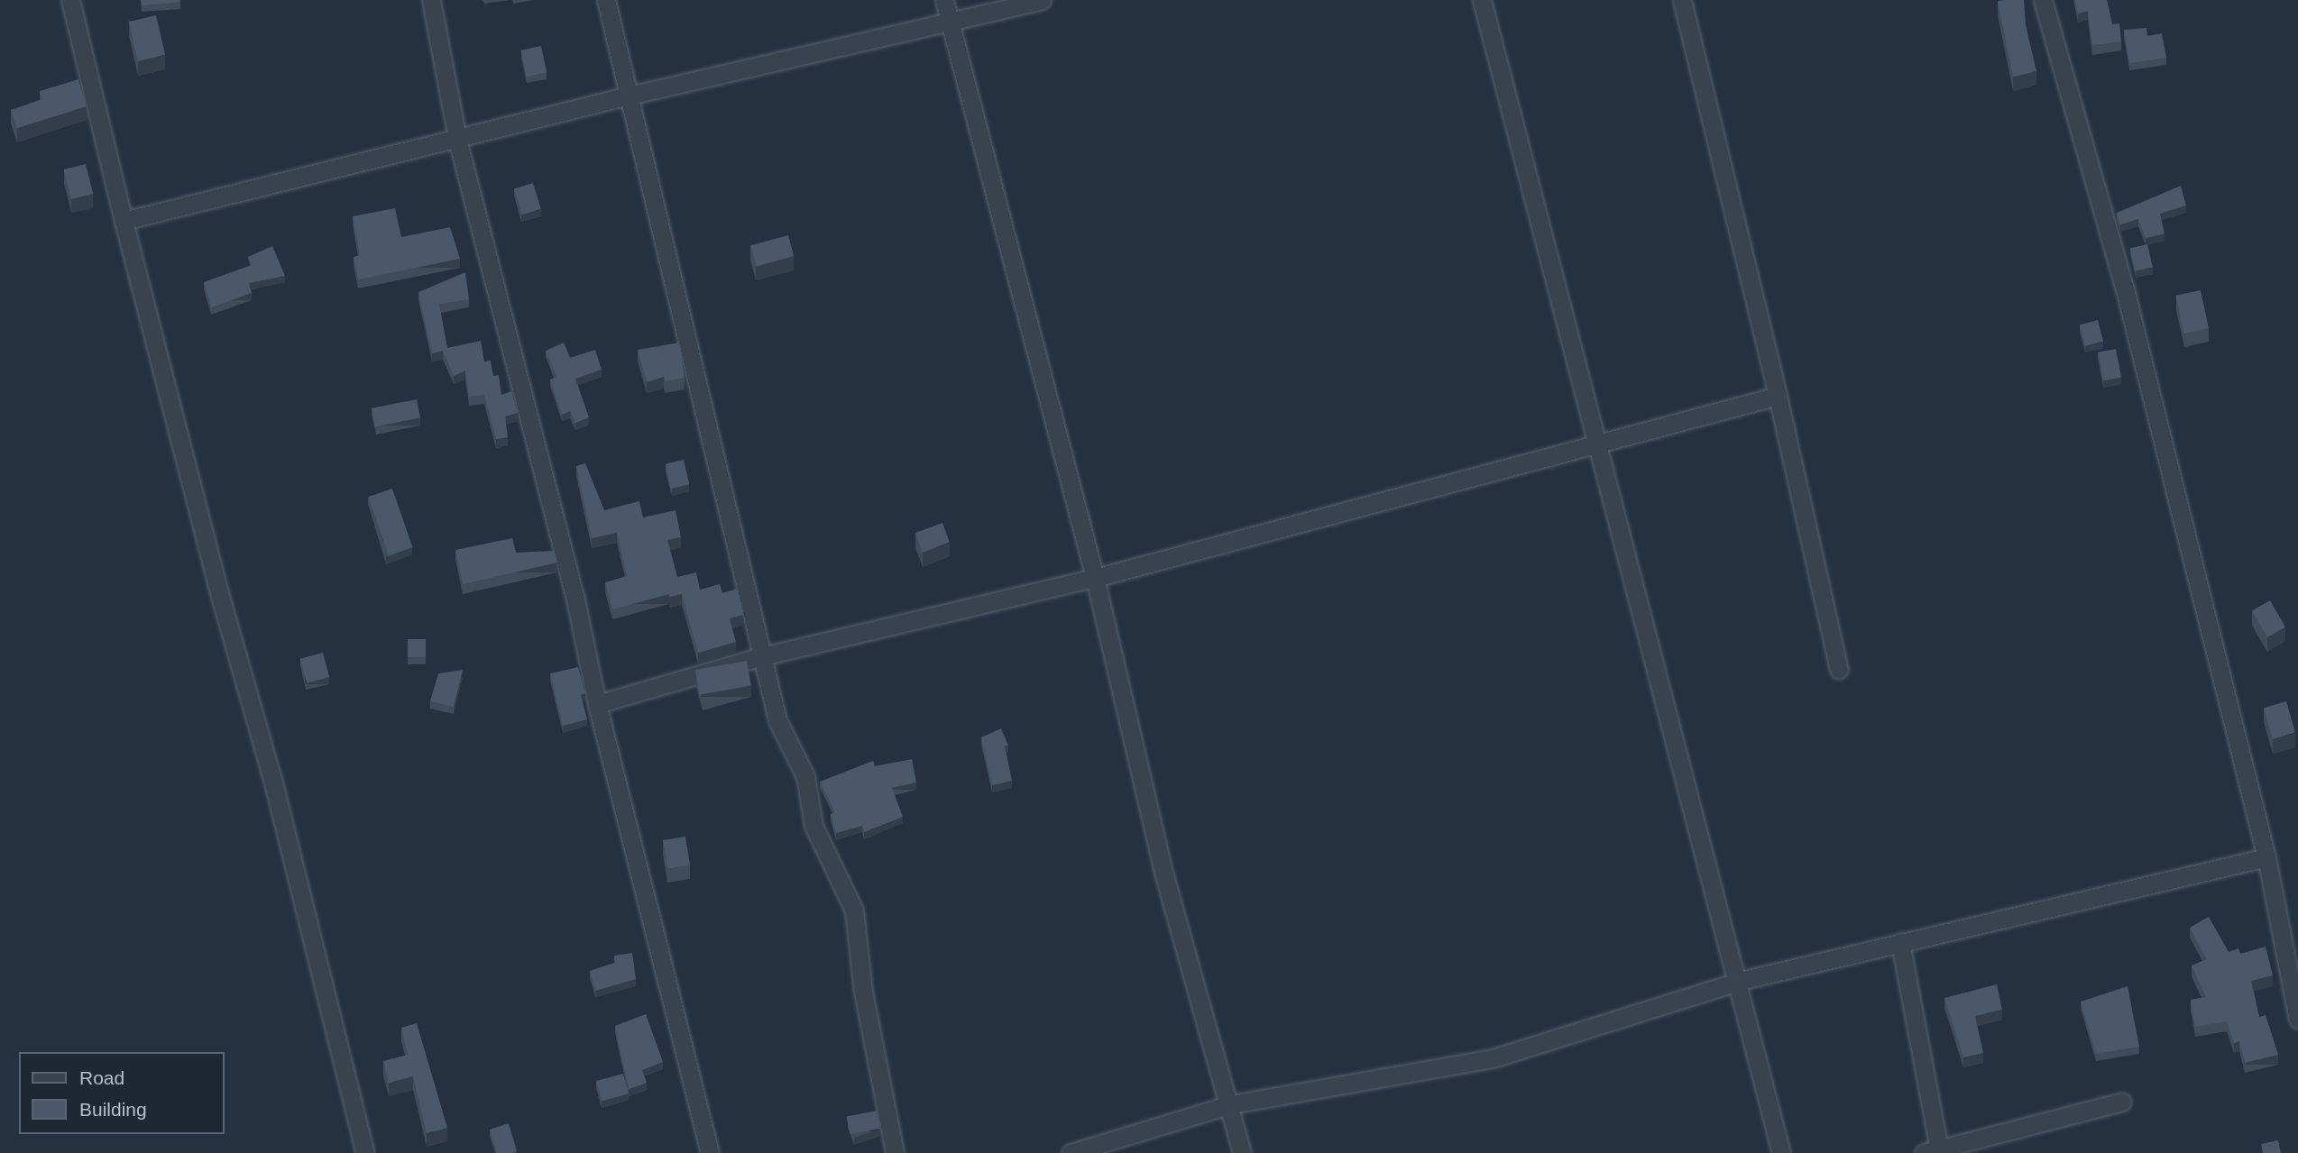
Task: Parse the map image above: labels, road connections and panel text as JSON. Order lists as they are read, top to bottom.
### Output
{
  "legend": ["Road", "Building"]
}
